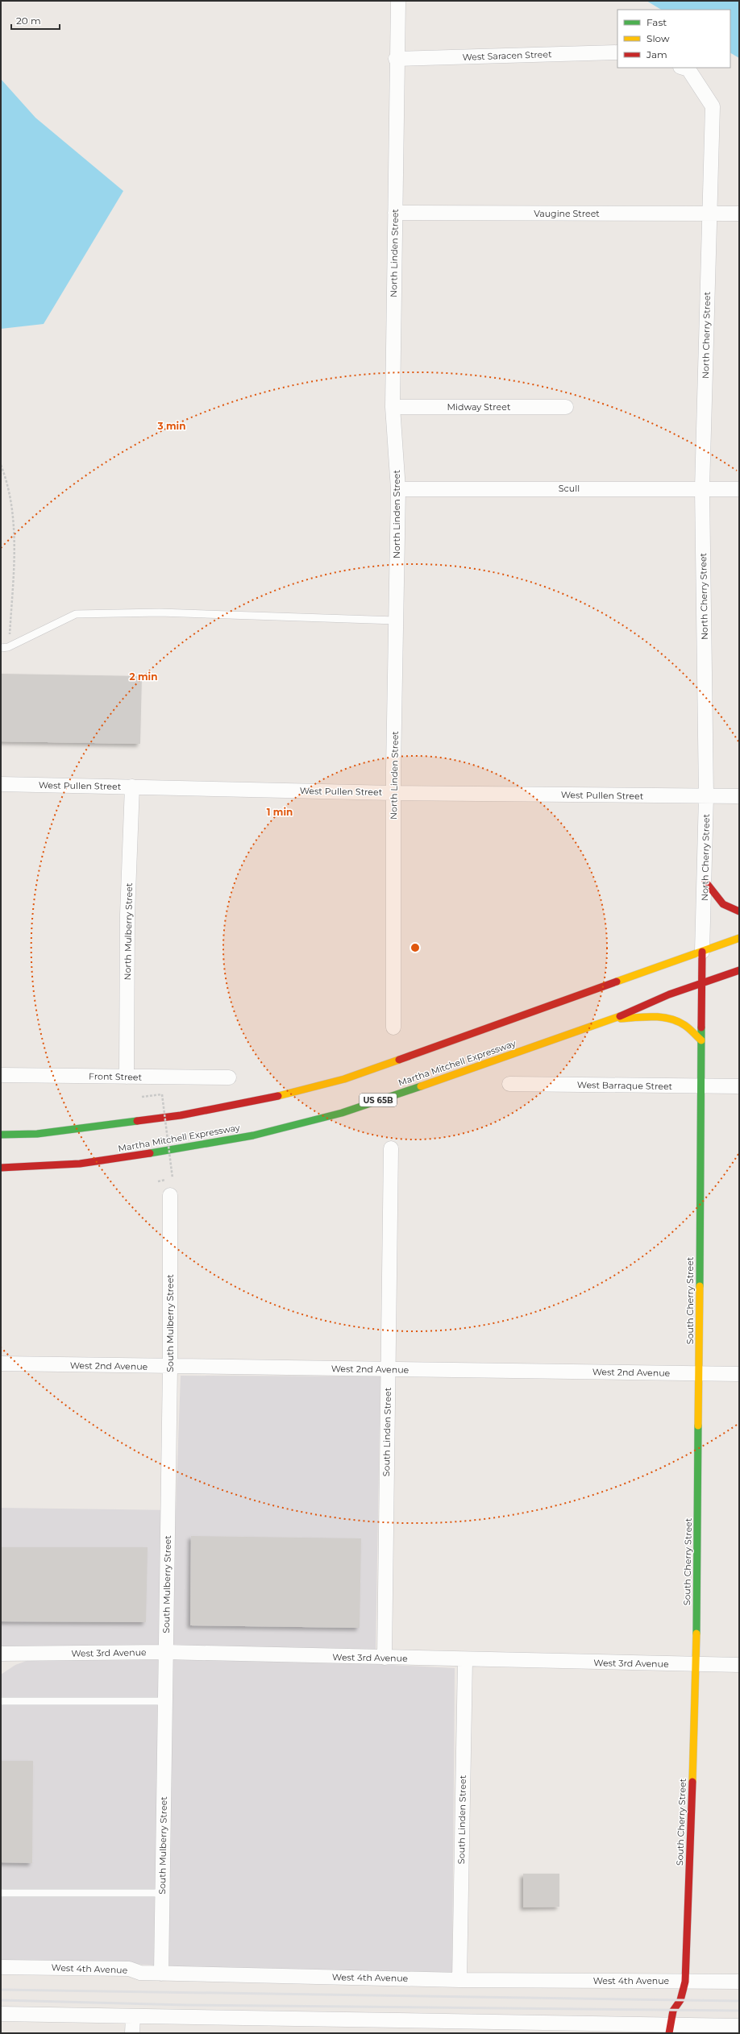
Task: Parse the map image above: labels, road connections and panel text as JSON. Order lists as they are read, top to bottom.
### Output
{
  "streets": {
    "main road": [
      "North Cherry Street",
      "Martha Mitchell Expressway",
      "US 65B",
      "South Cherry Street"
    ],
    "street": [
      "West Saracen Street",
      "Vaugine Street",
      "North Linden Street",
      "Midway Street",
      "Scull",
      "West Pullen Street",
      "North Mulberry Street",
      "Front Street",
      "West Barraque Street",
      "South Mulberry Street",
      "West 2nd Avenue",
      "South Linden Street",
      "West 3rd Avenue",
      "West 4th Avenue"
    ]
  },
  "crossings": [
    ["West Saracen Street", "North Linden Street"],
    ["Vaugine Street", "North Linden Street"],
    ["Vaugine Street", "North Cherry Street"],
    ["North Linden Street", "Midway Street"],
    ["North Linden Street", "Scull"],
    ["North Linden Street", "West Pullen Street"],
    ["North Cherry Street", "Scull"],
    ["North Cherry Street", "West Pullen Street"],
    ["North Cherry Street", "Martha Mitchell Expressway"],
    ["North Cherry Street", "West Barraque Street"],
    ["North Cherry Street", "South Cherry Street"],
    ["West Pullen Street", "North Mulberry Street"],
    ["North Mulberry Street", "Front Street"],
    ["West Barraque Street", "South Cherry Street"],
    ["South Cherry Street", "West 2nd Avenue"],
    ["South Cherry Street", "West 3rd Avenue"],
    ["South Cherry Street", "West 4th Avenue"],
    ["South Mulberry Street", "West 2nd Avenue"],
    ["South Mulberry Street", "West 3rd Avenue"],
    ["South Mulberry Street", "West 4th Avenue"],
    ["West 2nd Avenue", "South Linden Street"],
    ["South Linden Street", "West 3rd Avenue"],
    ["South Linden Street", "West 4th Avenue"]
  ],
  "legend": ["Fast", "Slow", "Jam"],
  "scale_bar": "20 m",
  "rings": ["3 min", "2 min", "1 min"]
}
